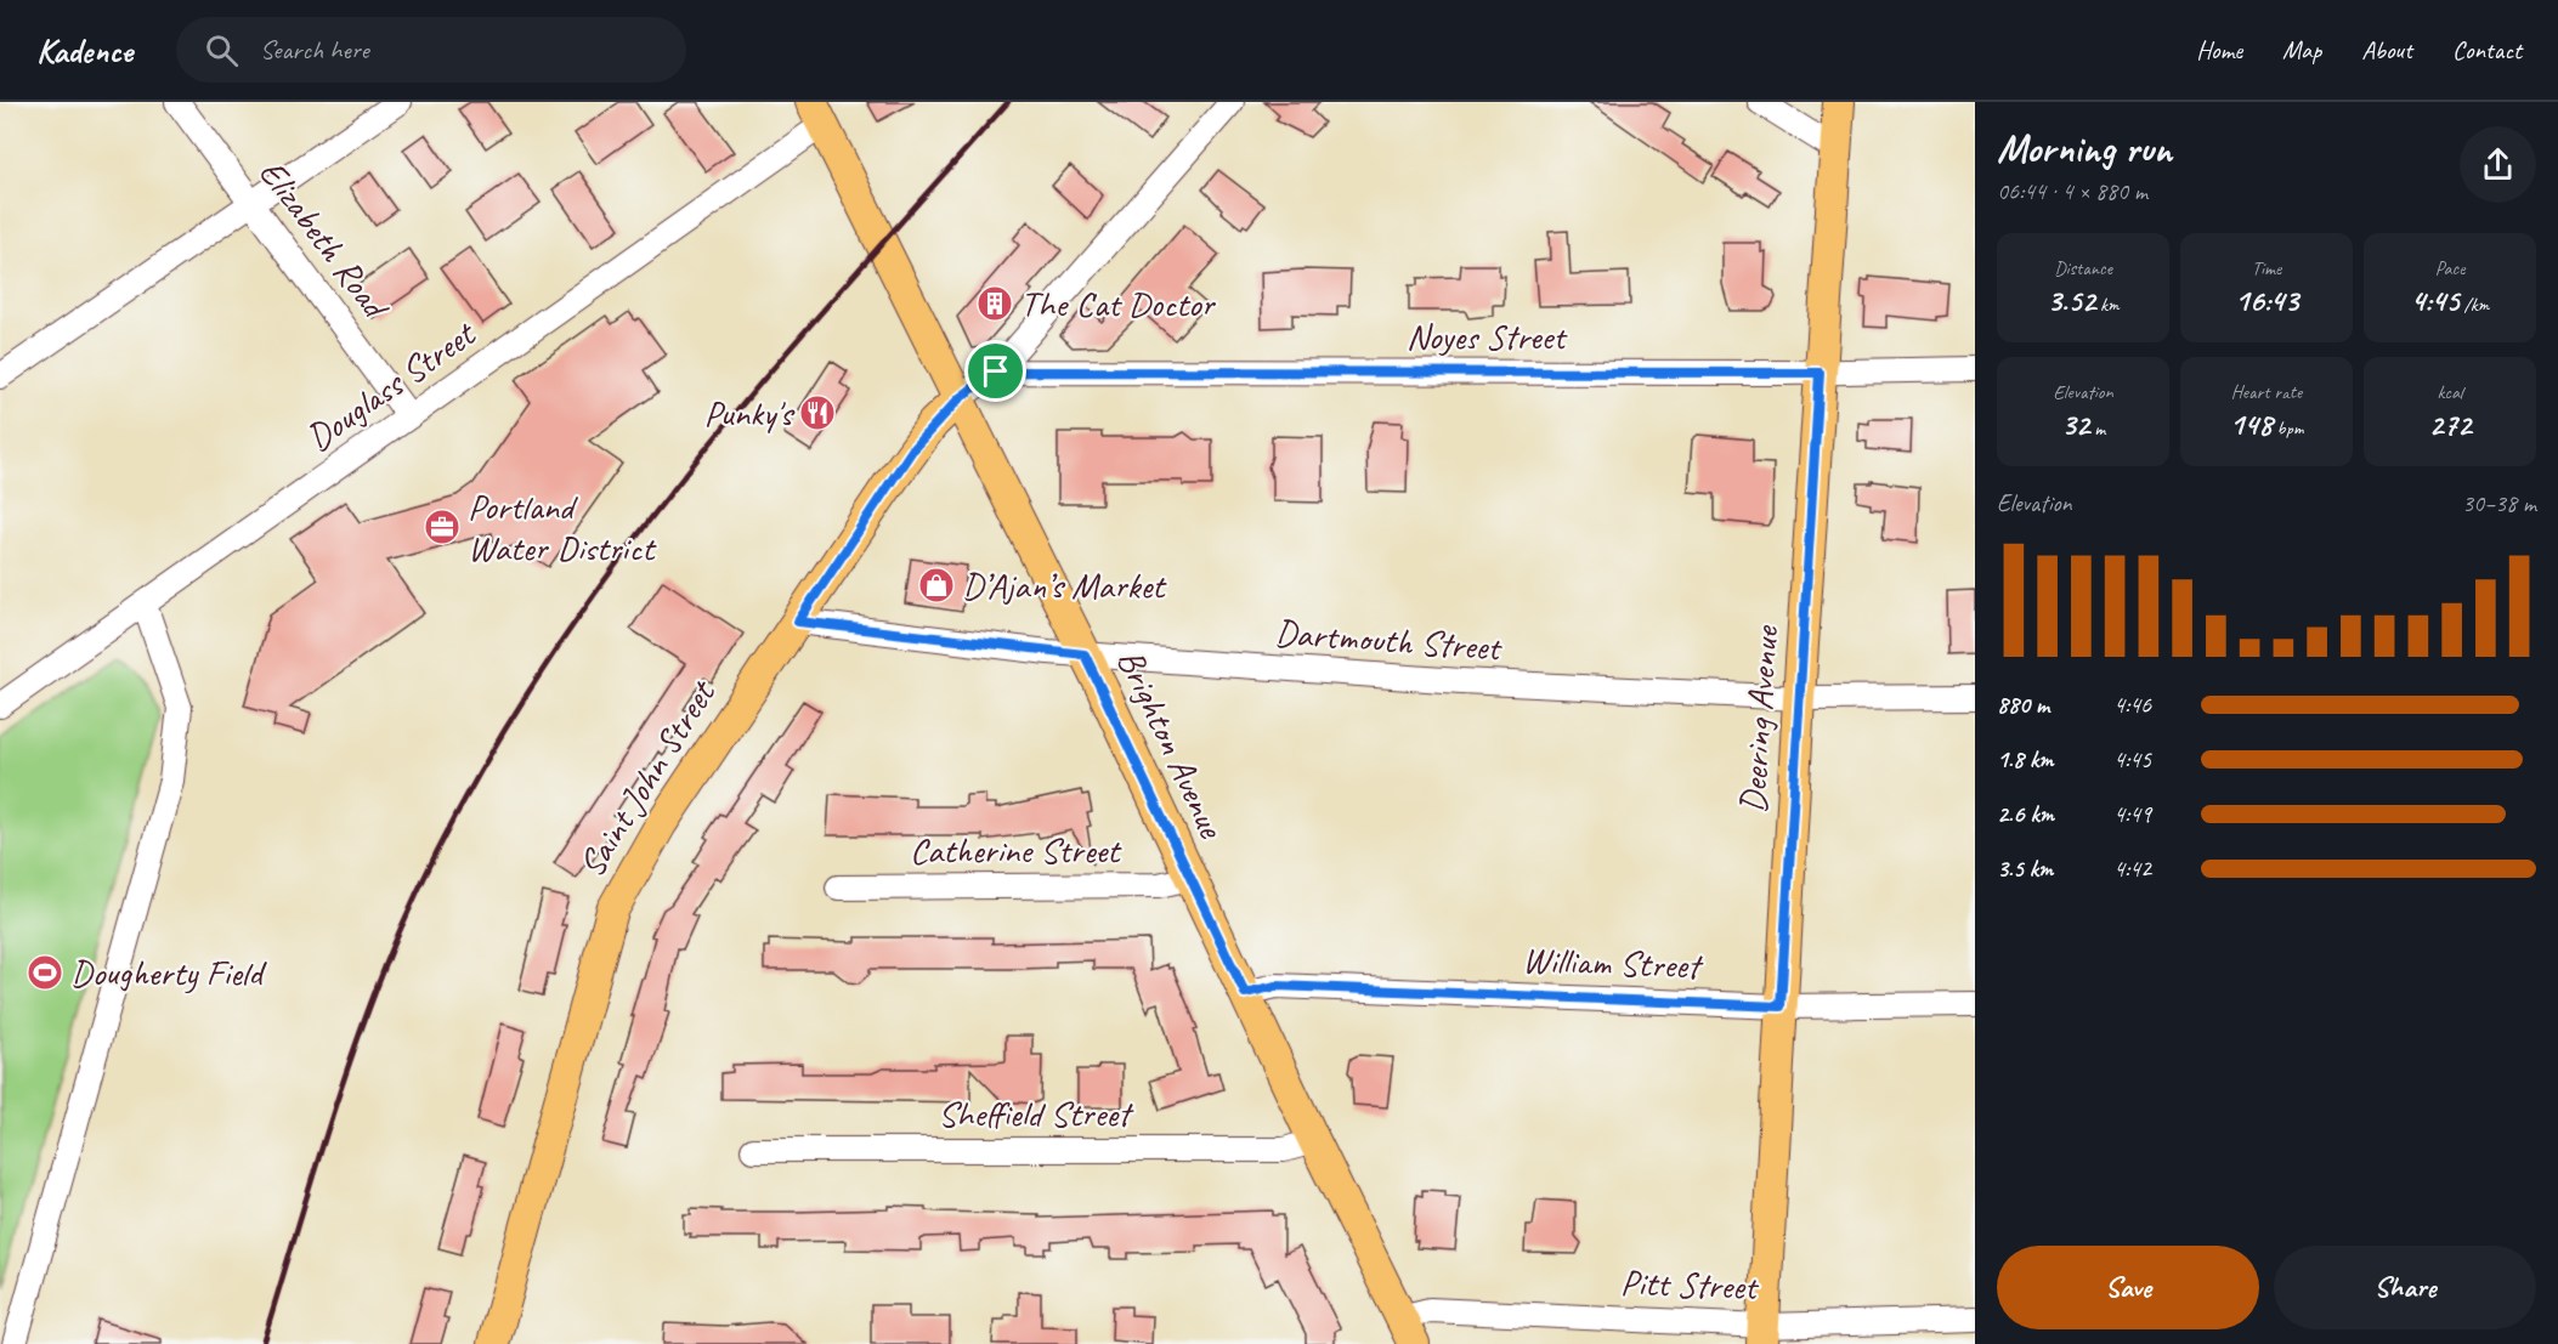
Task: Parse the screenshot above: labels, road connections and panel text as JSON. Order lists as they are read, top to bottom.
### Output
{
  "streets": {
    "main road": ["Deering Avenue", "Brighton Avenue", "Saint John Street"],
    "street": [
      "Elizabeth Road",
      "Noyes Street",
      "Douglass Street",
      "Dartmouth Street",
      "Catherine Street",
      "William Street",
      "Sheffield Street",
      "Pitt Street"
    ]
  },
  "crossings": [
    ["Elizabeth Road", "Douglass Street"],
    ["Noyes Street", "Deering Avenue"],
    ["Douglass Street", "Brighton Avenue"],
    ["Dartmouth Street", "Deering Avenue"],
    ["Dartmouth Street", "Brighton Avenue"],
    ["Dartmouth Street", "Saint John Street"],
    ["Deering Avenue", "William Street"],
    ["Deering Avenue", "Pitt Street"],
    ["Brighton Avenue", "Saint John Street"],
    ["Brighton Avenue", "Catherine Street"],
    ["Brighton Avenue", "William Street"],
    ["Brighton Avenue", "Sheffield Street"],
    ["Brighton Avenue", "Pitt Street"]
  ],
  "places": {
    "building": ["The Cat Doctor"],
    "restaurant": ["Punky's"],
    "office": ["Portland Water District"],
    "shop": ["D’Ajan’s Market"],
    "sports": ["Dougherty Field"]
  },
  "page": {
    "header": "Kadence",
    "search": "Search here",
    "nav": [
      "Home",
      "Map",
      "About",
      "Contact"
    ],
    "heading": ["Morning run", "06:44 · 4 × 880 m"],
    "stats": [
      ["Distance", "3.52 km"],
      ["Time", "16:43"],
      ["Pace", "4:45 /km"],
      ["Elevation", "32 m"],
      ["Heart rate", "148 bpm"],
      ["kcal", "272"]
    ],
    "chart": ["Elevation", "30–38 m"],
    "list": [
      {
        "name": "880 m",
        "note": "4:46"
      },
      {
        "name": "1.8 km",
        "note": "4:45"
      },
      {
        "name": "2.6 km",
        "note": "4:49"
      },
      {
        "name": "3.5 km",
        "note": "4:42"
      }
    ],
    "buttons": ["Save", "Share"]
  }
}
